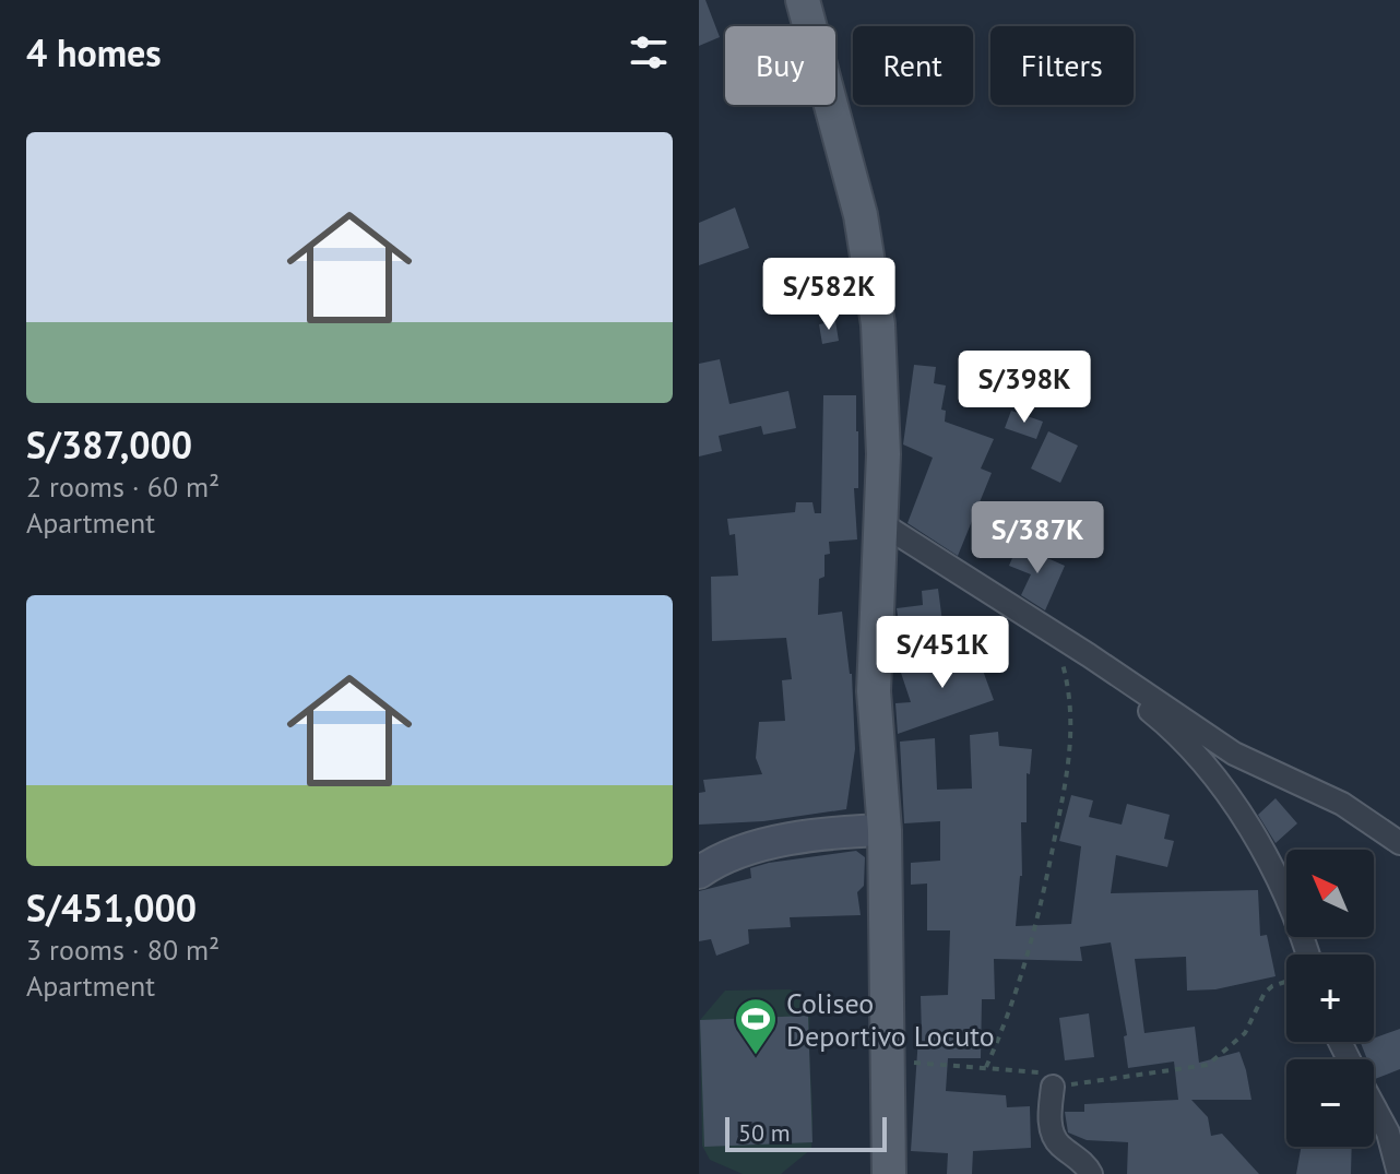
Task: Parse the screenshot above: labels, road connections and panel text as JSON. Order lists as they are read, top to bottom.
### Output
{
  "places": {
    "sports": ["Coliseo Deportivo Locuto"]
  },
  "scale_bar": "50 m",
  "north": "top left",
  "page": {
    "heading": "4 homes",
    "chip": ["Buy", "Rent", "Filters"],
    "list": [
      {
        "name": "S/387,000",
        "note": "2 rooms · 60 m² · Apartment"
      },
      {
        "name": "S/451,000",
        "note": "3 rooms · 80 m² · Apartment"
      }
    ],
    "price": [
      "S/582K",
      "S/398K",
      "S/387K",
      "S/451K"
    ],
    "map_buttons": ["+", "−"],
    "scale": "50 m"
  }
}
